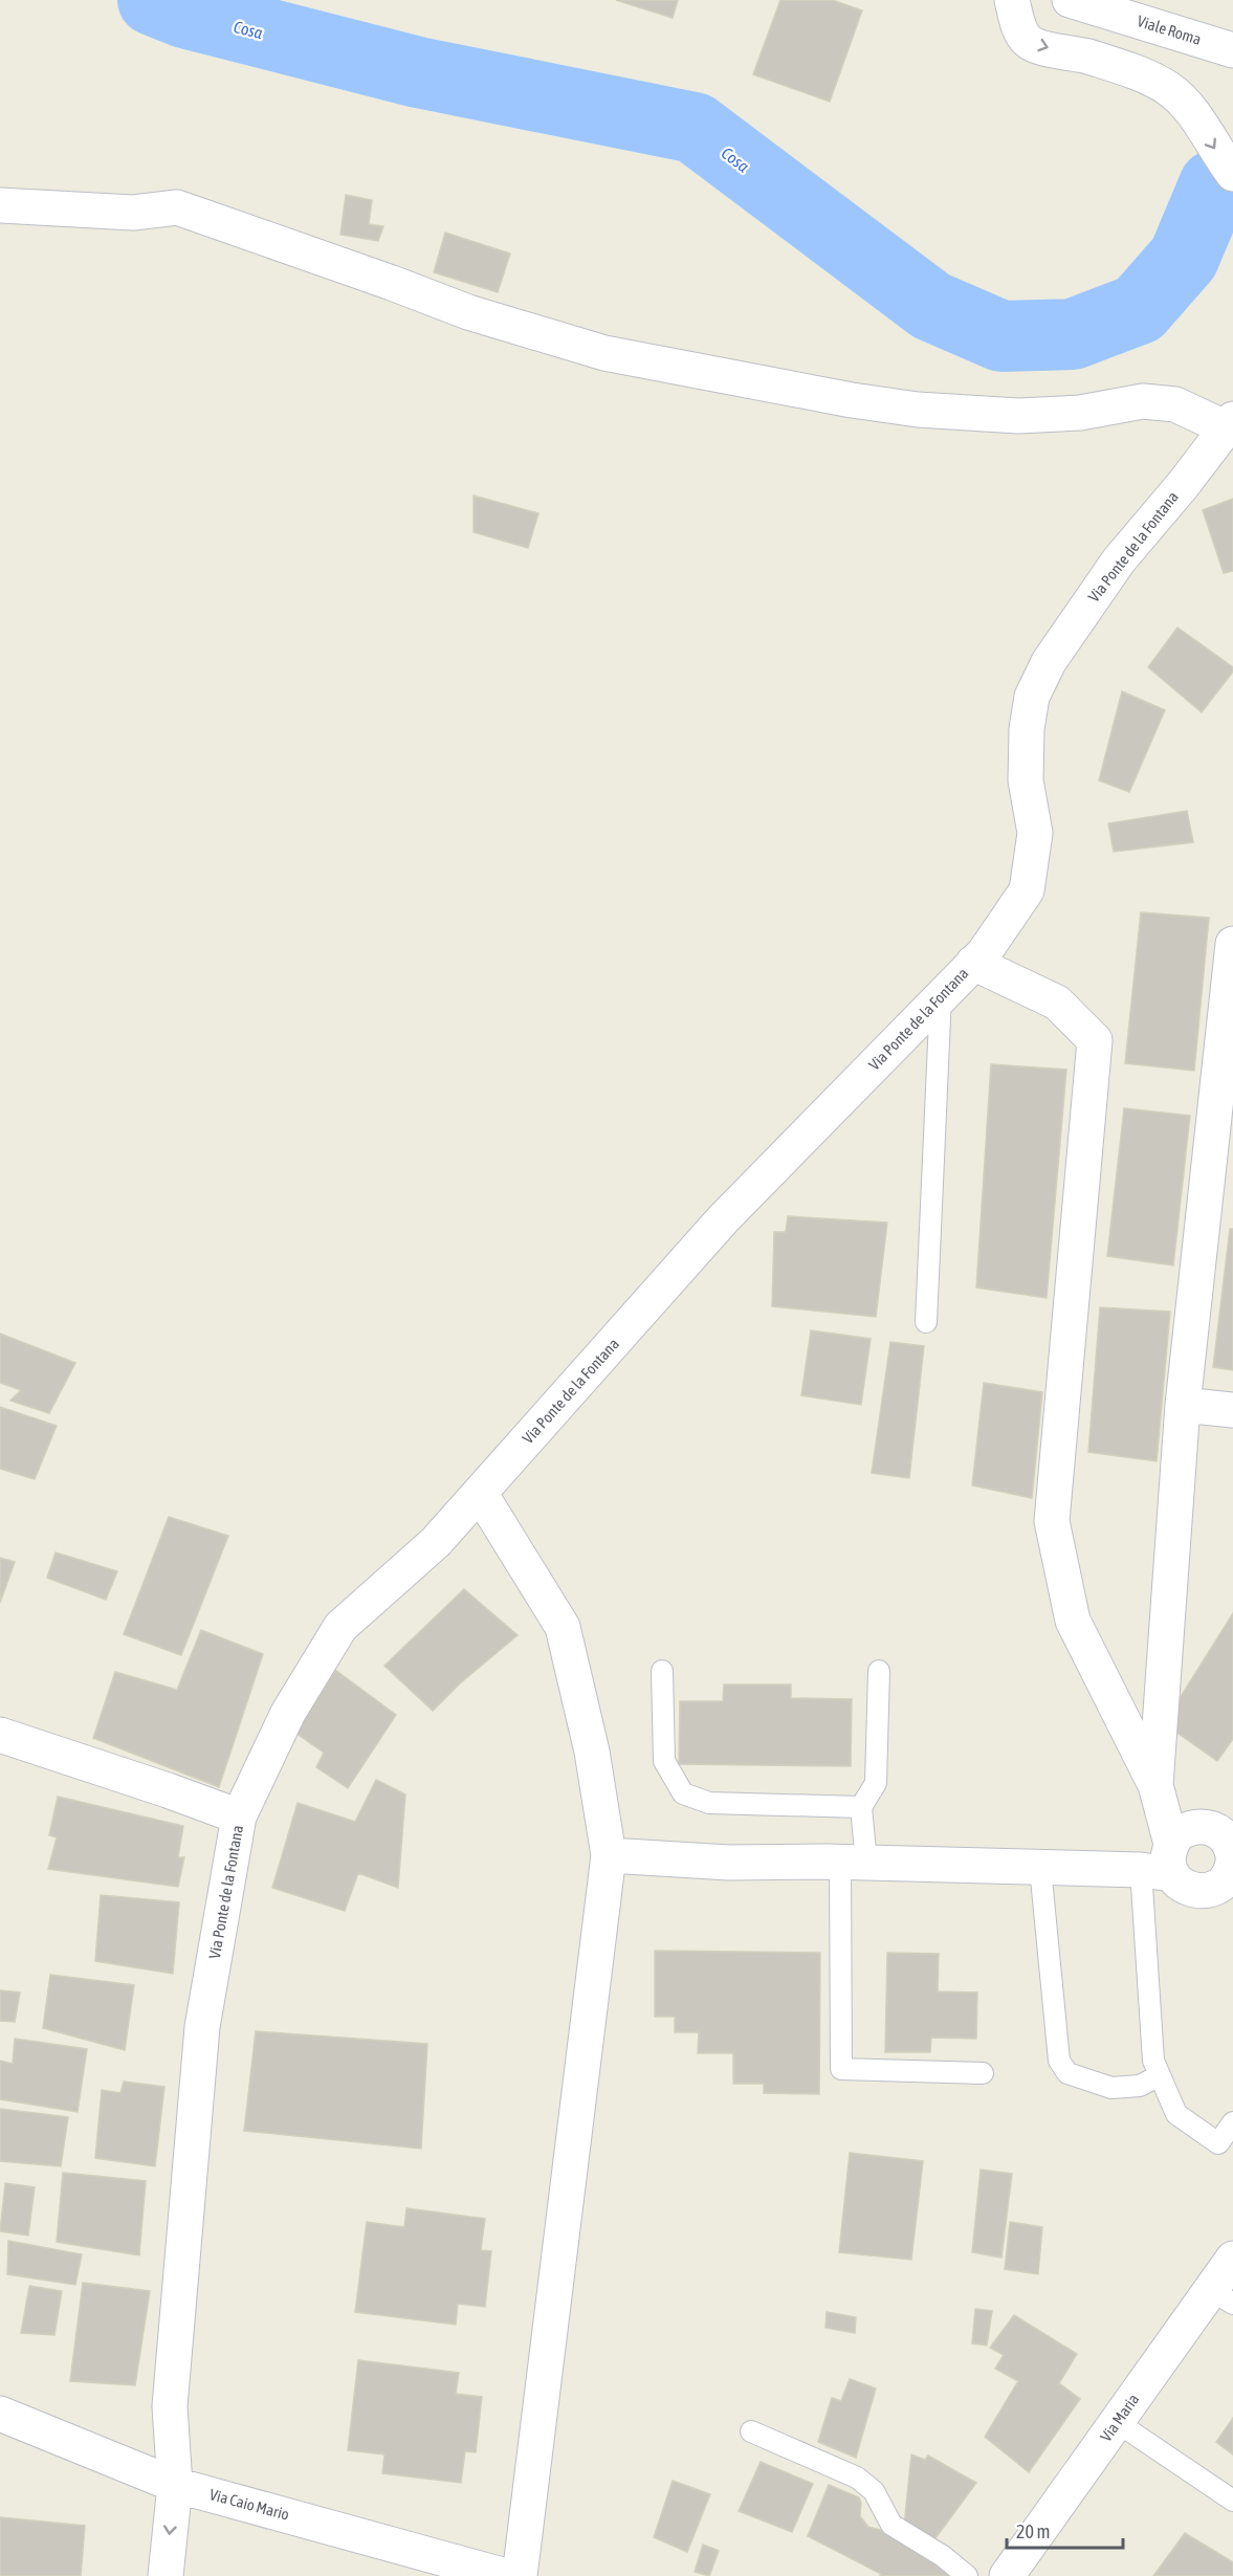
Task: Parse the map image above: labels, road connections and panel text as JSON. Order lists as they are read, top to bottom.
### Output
{
  "streets": {
    "street": [
      "Viale Roma",
      "Via Ponte de la Fontana",
      "Via Maria",
      "Via Caio Mario"
    ]
  },
  "crossings": [
    ["Via Ponte de la Fontana", "Via Caio Mario"]
  ],
  "water": ["Cosa"],
  "scale_bar": "20 m"
}
